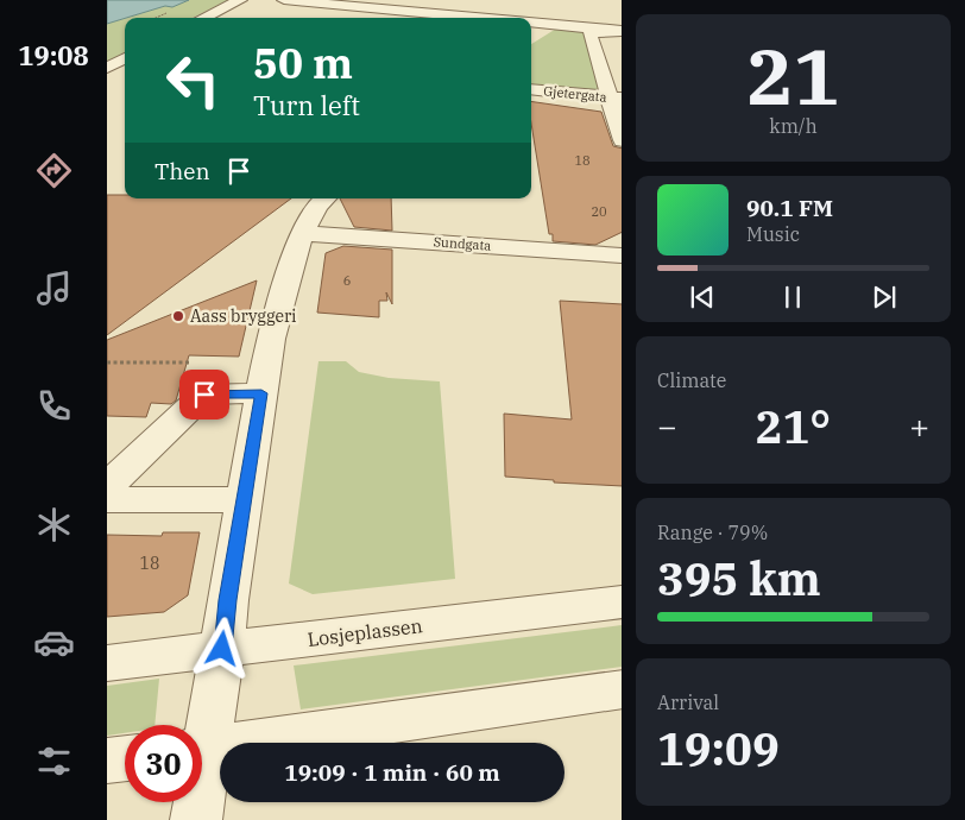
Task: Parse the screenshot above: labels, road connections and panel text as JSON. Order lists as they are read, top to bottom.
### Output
{
  "streets": {
    "street": ["Gjetergata", "Sundgata", "Losjeplassen"]
  },
  "places": ["Aass bryggeri"],
  "house_numbers": [
    "18",
    "20",
    "6",
    "18"
  ],
  "page": {
    "tabs": "19:08",
    "tile": [
      ["21", "km/h"],
      "Climate",
      ["Range · 79%", "395 km"],
      ["Arrival", "19:09"]
    ],
    "turn": ["50 m", "Turn left"],
    "then": "Then",
    "song": ["90.1 FM", "Music"],
    "heat": ["−", "21°", "+"],
    "limit": "30",
    "trip": "19:09 · 1 min · 60 m"
  }
}
